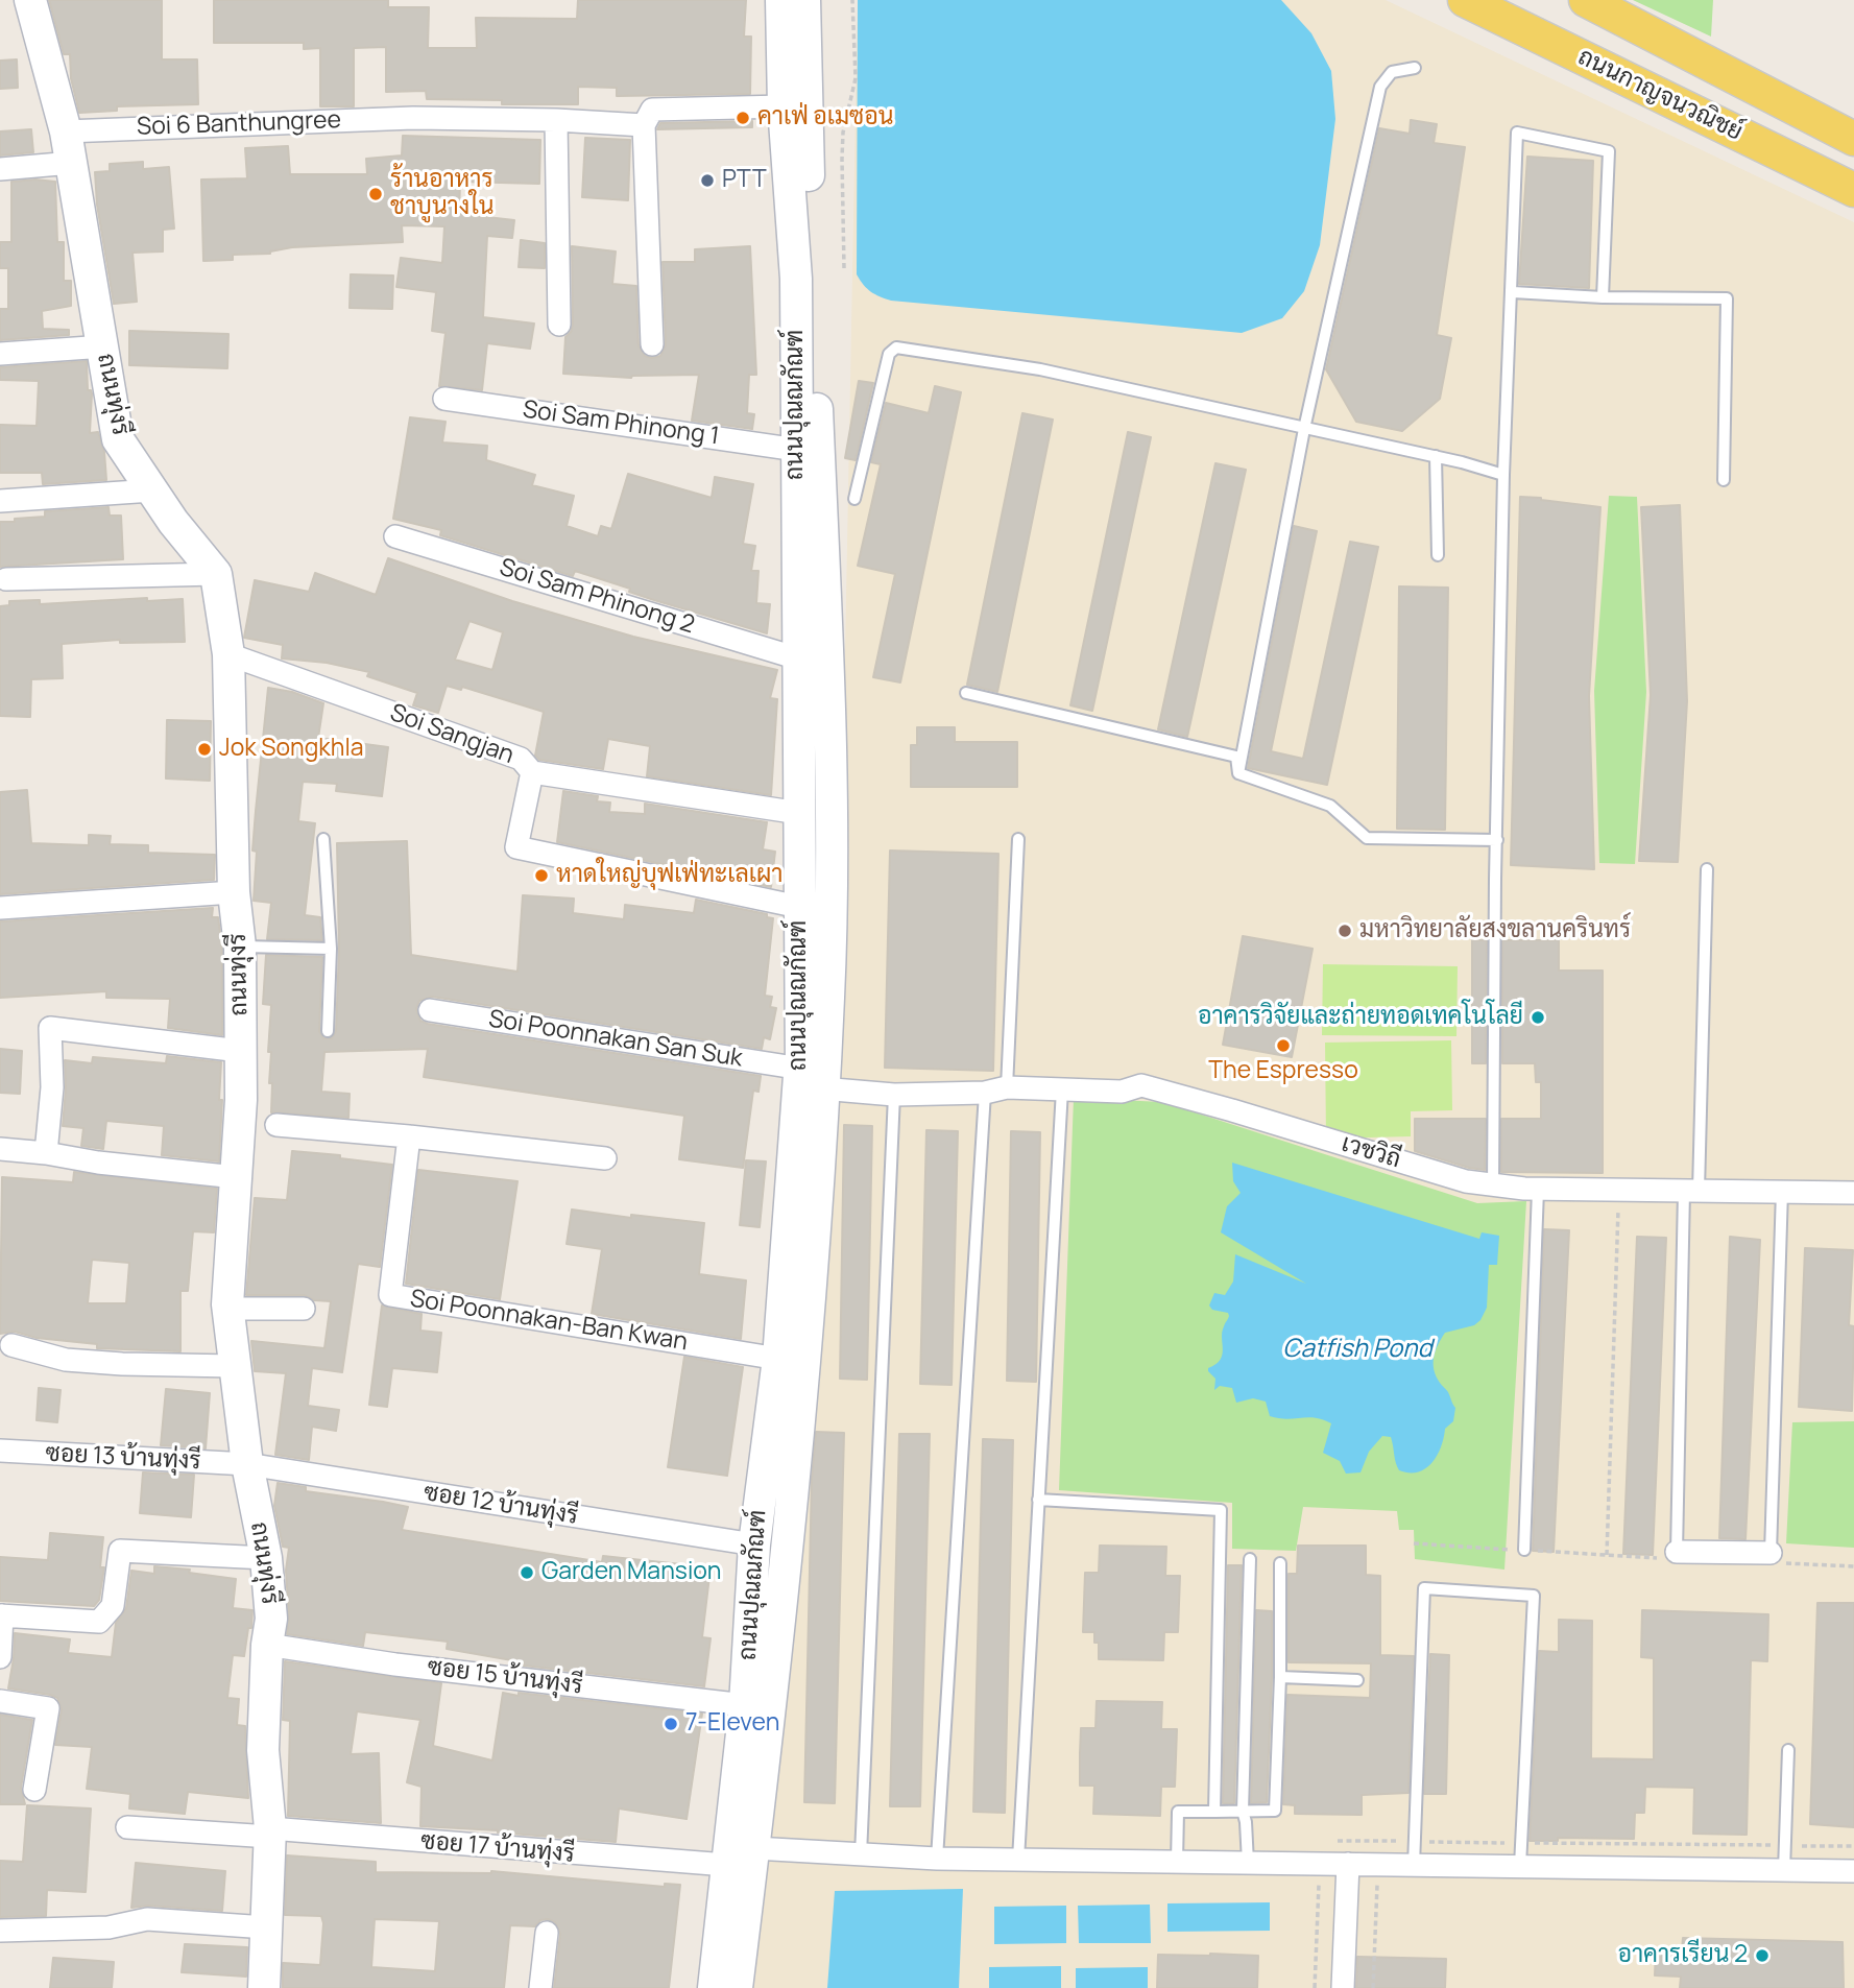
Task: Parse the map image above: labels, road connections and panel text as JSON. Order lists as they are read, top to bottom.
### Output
{
  "streets": {
    "main road": ["ถนนกาญจนวณิชย์"],
    "street": [
      "Soi 6 Banthungree",
      "ถนนทุ่งรี",
      "ถนนปุณณกัณฑ์",
      "Soi Sam Phinong 1",
      "Soi Sam Phinong 2",
      "Soi Sangjan",
      "Soi Poonnakan San Suk",
      "เวชวิถี",
      "Soi Poonnakan-Ban Kwan",
      "ซอย 13 บ้านทุ่งรี",
      "ซอย 12 บ้านทุ่งรี",
      "ซอย 15 บ้านทุ่งรี",
      "ซอย 17 บ้านทุ่งรี"
    ]
  },
  "crossings": [
    ["Soi 6 Banthungree", "ถนนทุ่งรี"],
    ["ถนนทุ่งรี", "Soi Sangjan"],
    ["ถนนทุ่งรี", "ซอย 13 บ้านทุ่งรี"],
    ["ถนนทุ่งรี", "ซอย 12 บ้านทุ่งรี"],
    ["ถนนทุ่งรี", "ซอย 15 บ้านทุ่งรี"],
    ["ถนนทุ่งรี", "ซอย 17 บ้านทุ่งรี"],
    ["ถนนปุณณกัณฑ์", "Soi Sam Phinong 1"],
    ["ถนนปุณณกัณฑ์", "Soi Sam Phinong 2"],
    ["ถนนปุณณกัณฑ์", "Soi Sangjan"],
    ["ถนนปุณณกัณฑ์", "Soi Poonnakan San Suk"],
    ["ถนนปุณณกัณฑ์", "เวชวิถี"],
    ["ถนนปุณณกัณฑ์", "Soi Poonnakan-Ban Kwan"],
    ["ถนนปุณณกัณฑ์", "ซอย 12 บ้านทุ่งรี"],
    ["ถนนปุณณกัณฑ์", "ซอย 15 บ้านทุ่งรี"],
    ["ถนนปุณณกัณฑ์", "ซอย 17 บ้านทุ่งรี"],
    ["Soi Poonnakan San Suk", "เวชวิถี"],
    ["ซอย 13 บ้านทุ่งรี", "ซอย 12 บ้านทุ่งรี"]
  ],
  "water": ["Catfish Pond"],
  "places": [
    "คาเฟ่ อเมซอน",
    "PTT",
    "ร้านอาหาร ชาบูนางใน",
    "Jok Songkhla",
    "หาดใหญ่บุฟเฟ่ทะเลเผา",
    "มหาวิทยาลัยสงขลานครินทร์",
    "อาคารวิจัยและถ่ายทอดเทคโนโลยี",
    "The Espresso",
    "Garden Mansion",
    "7-Eleven",
    "อาคารเรียน 2"
  ]
}
